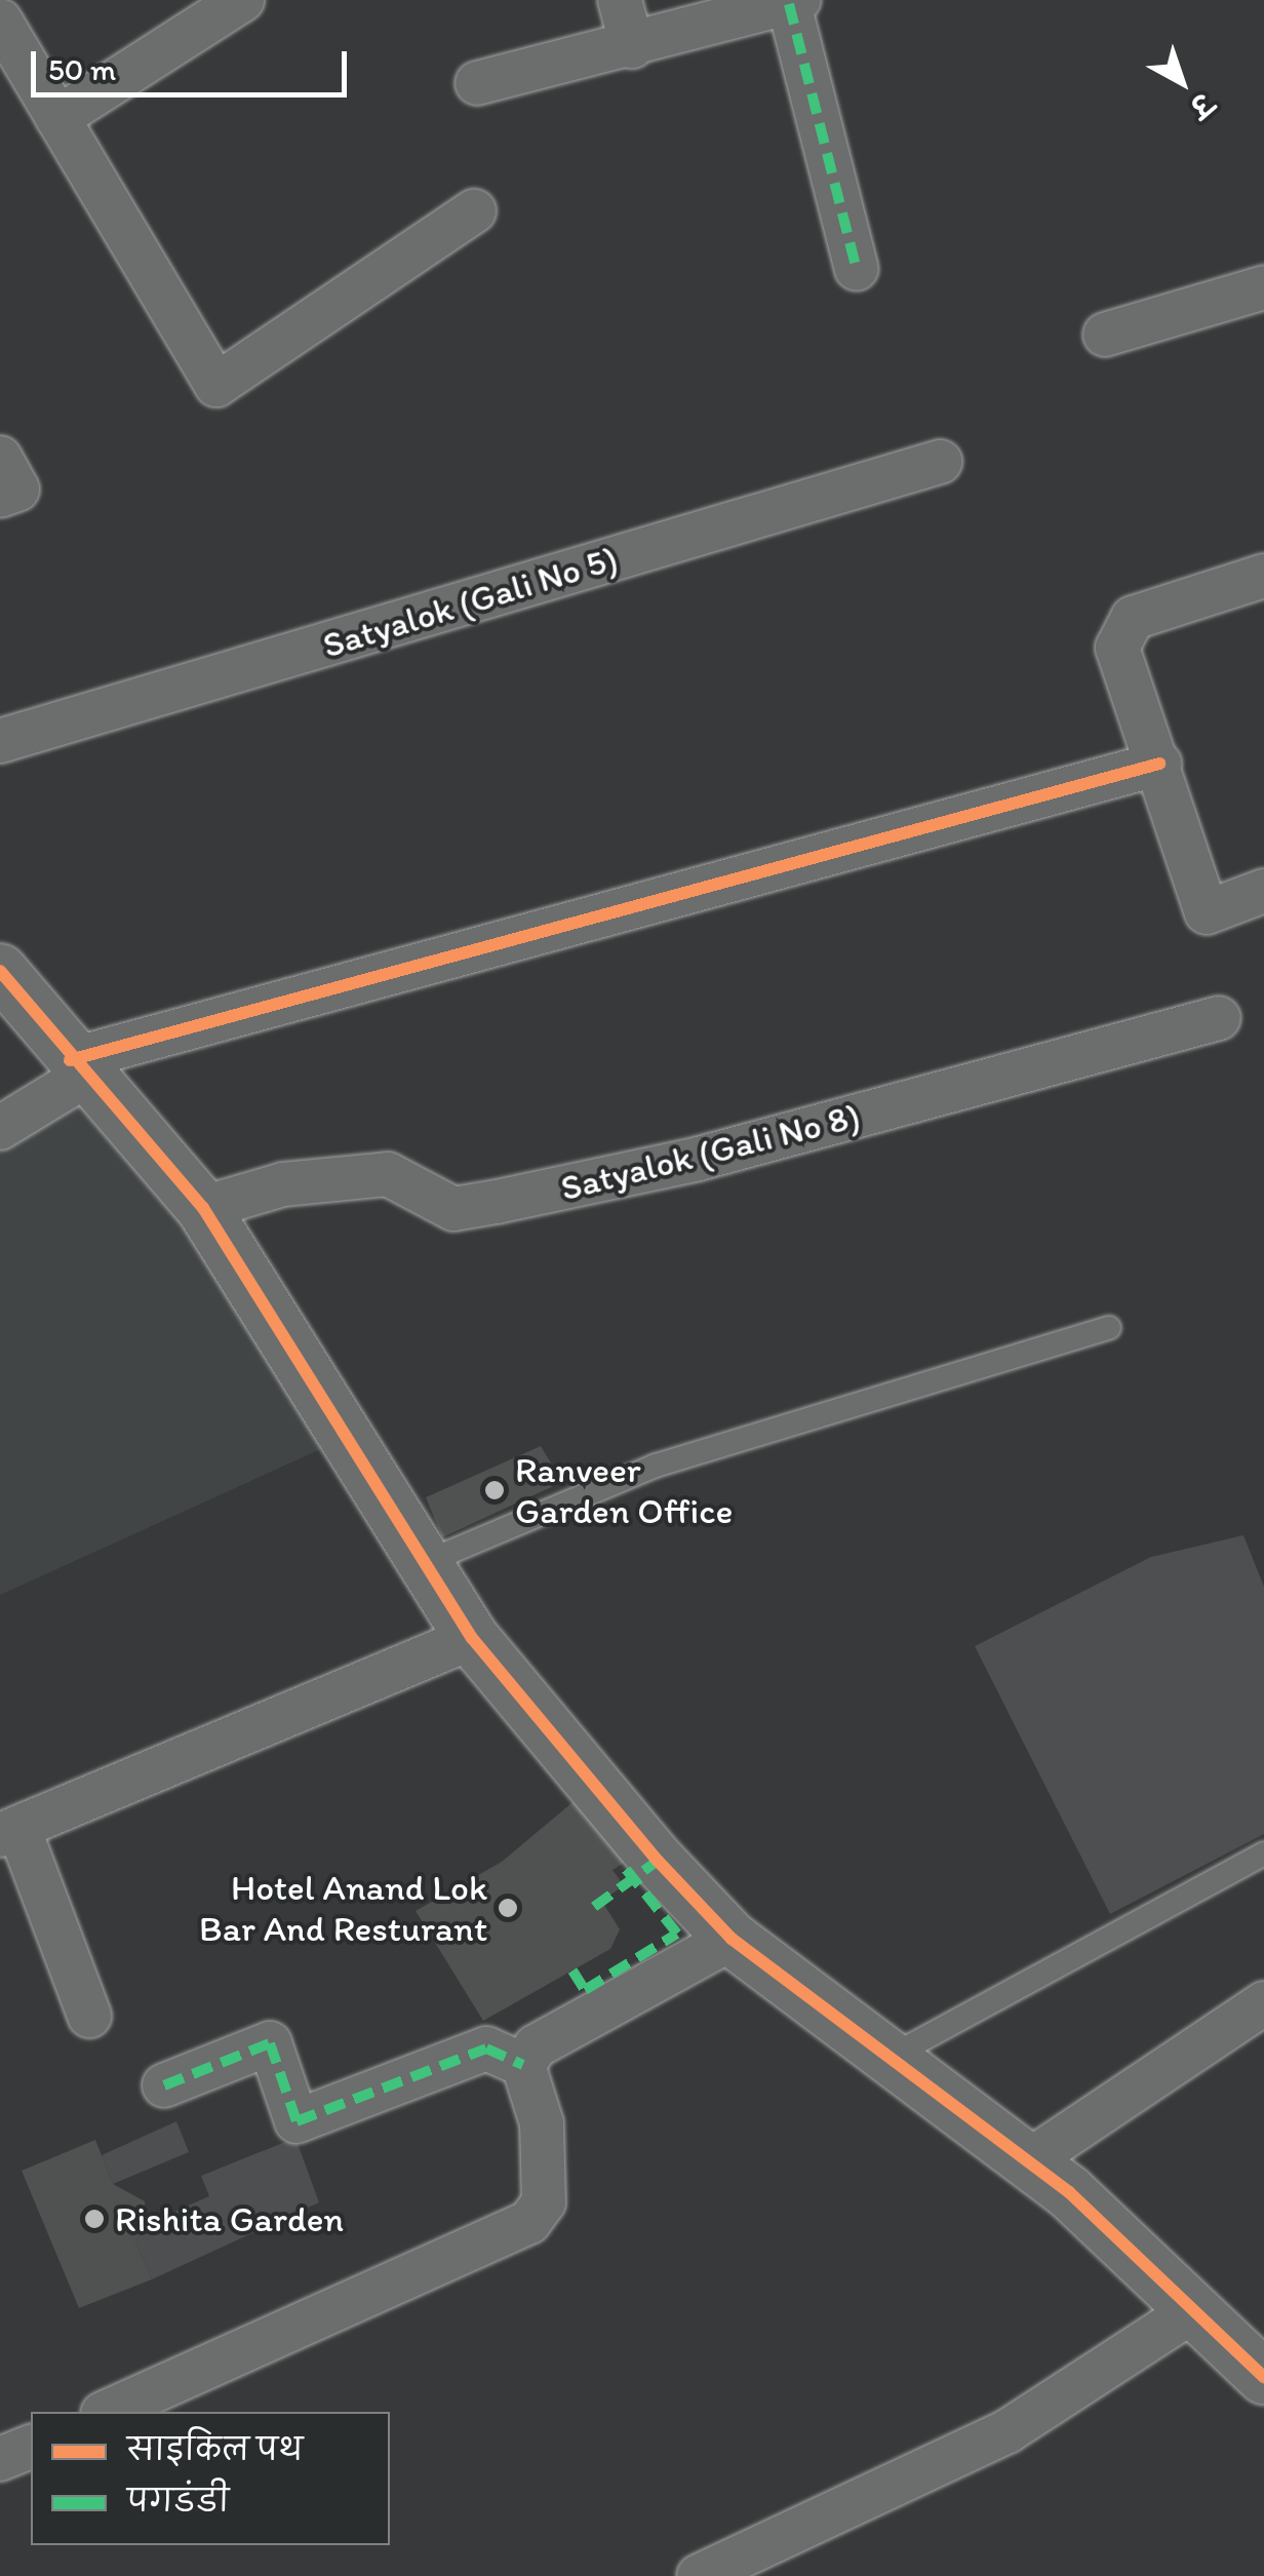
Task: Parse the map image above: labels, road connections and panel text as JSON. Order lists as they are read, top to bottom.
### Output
{
  "streets": {
    "street": ["Satyalok (Gali No 5)", "Satyalok (Gali No 8)"]
  },
  "places": ["Ranveer Garden Office", "Hotel Anand Lok Bar And Resturant", "Rishita Garden"],
  "legend": ["साइकिल पथ", "पगडंडी"],
  "scale_bar": "50 m",
  "north": "bottom right"
}
